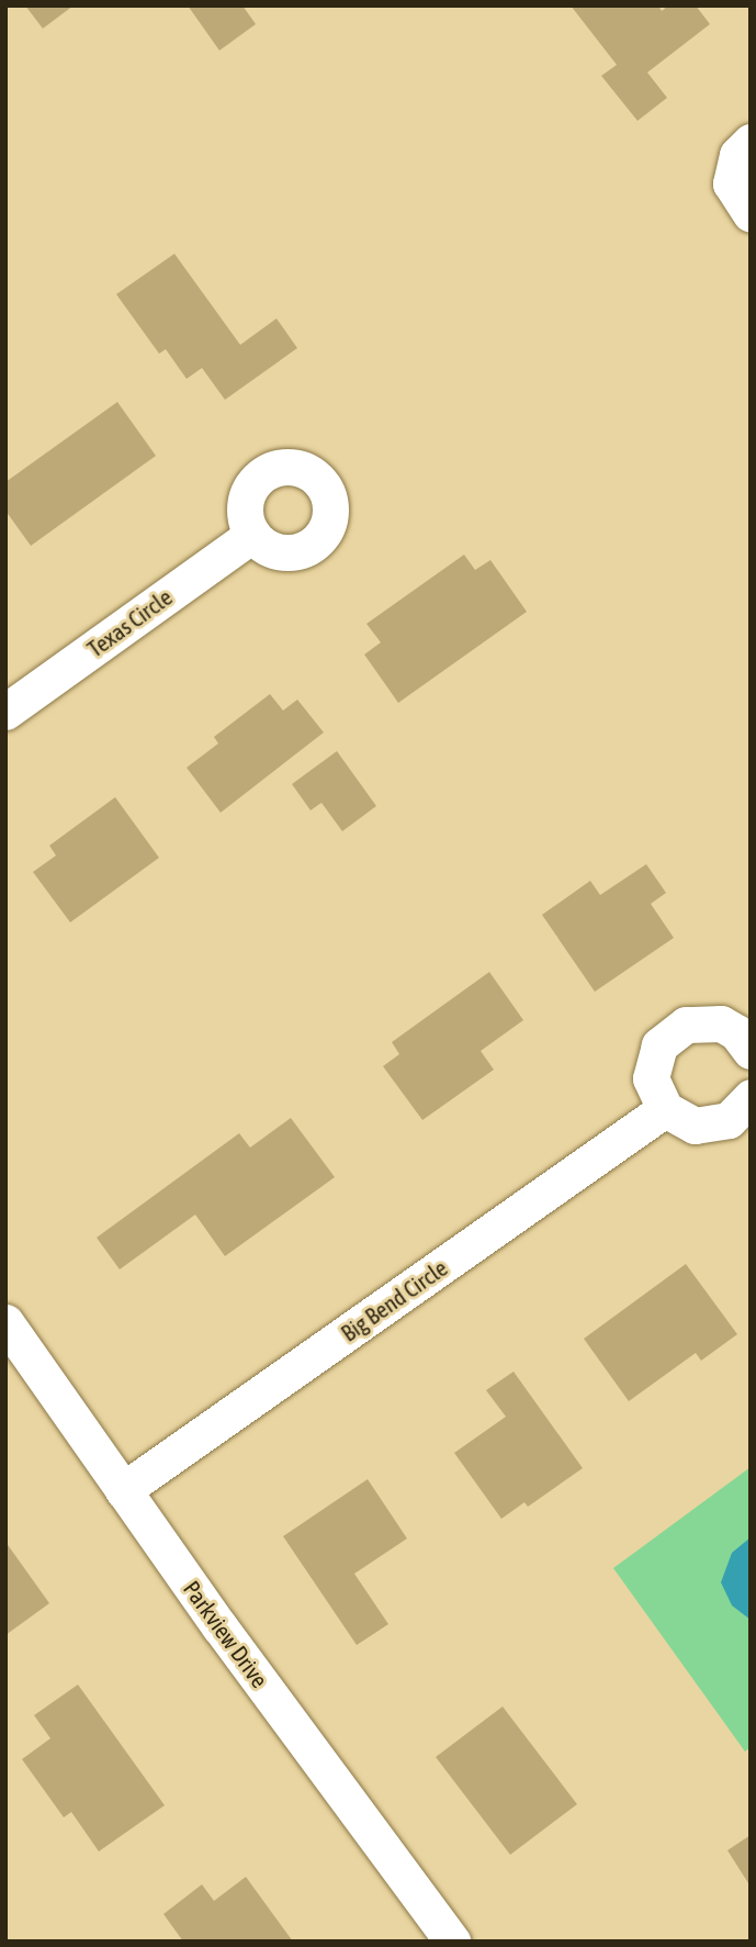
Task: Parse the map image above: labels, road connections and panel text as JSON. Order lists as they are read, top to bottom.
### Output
{
  "streets": {
    "street": ["Texas Circle", "Big Bend Circle", "Parkview Drive"]
  },
  "crossings": [
    ["Big Bend Circle", "Parkview Drive"]
  ]
}
